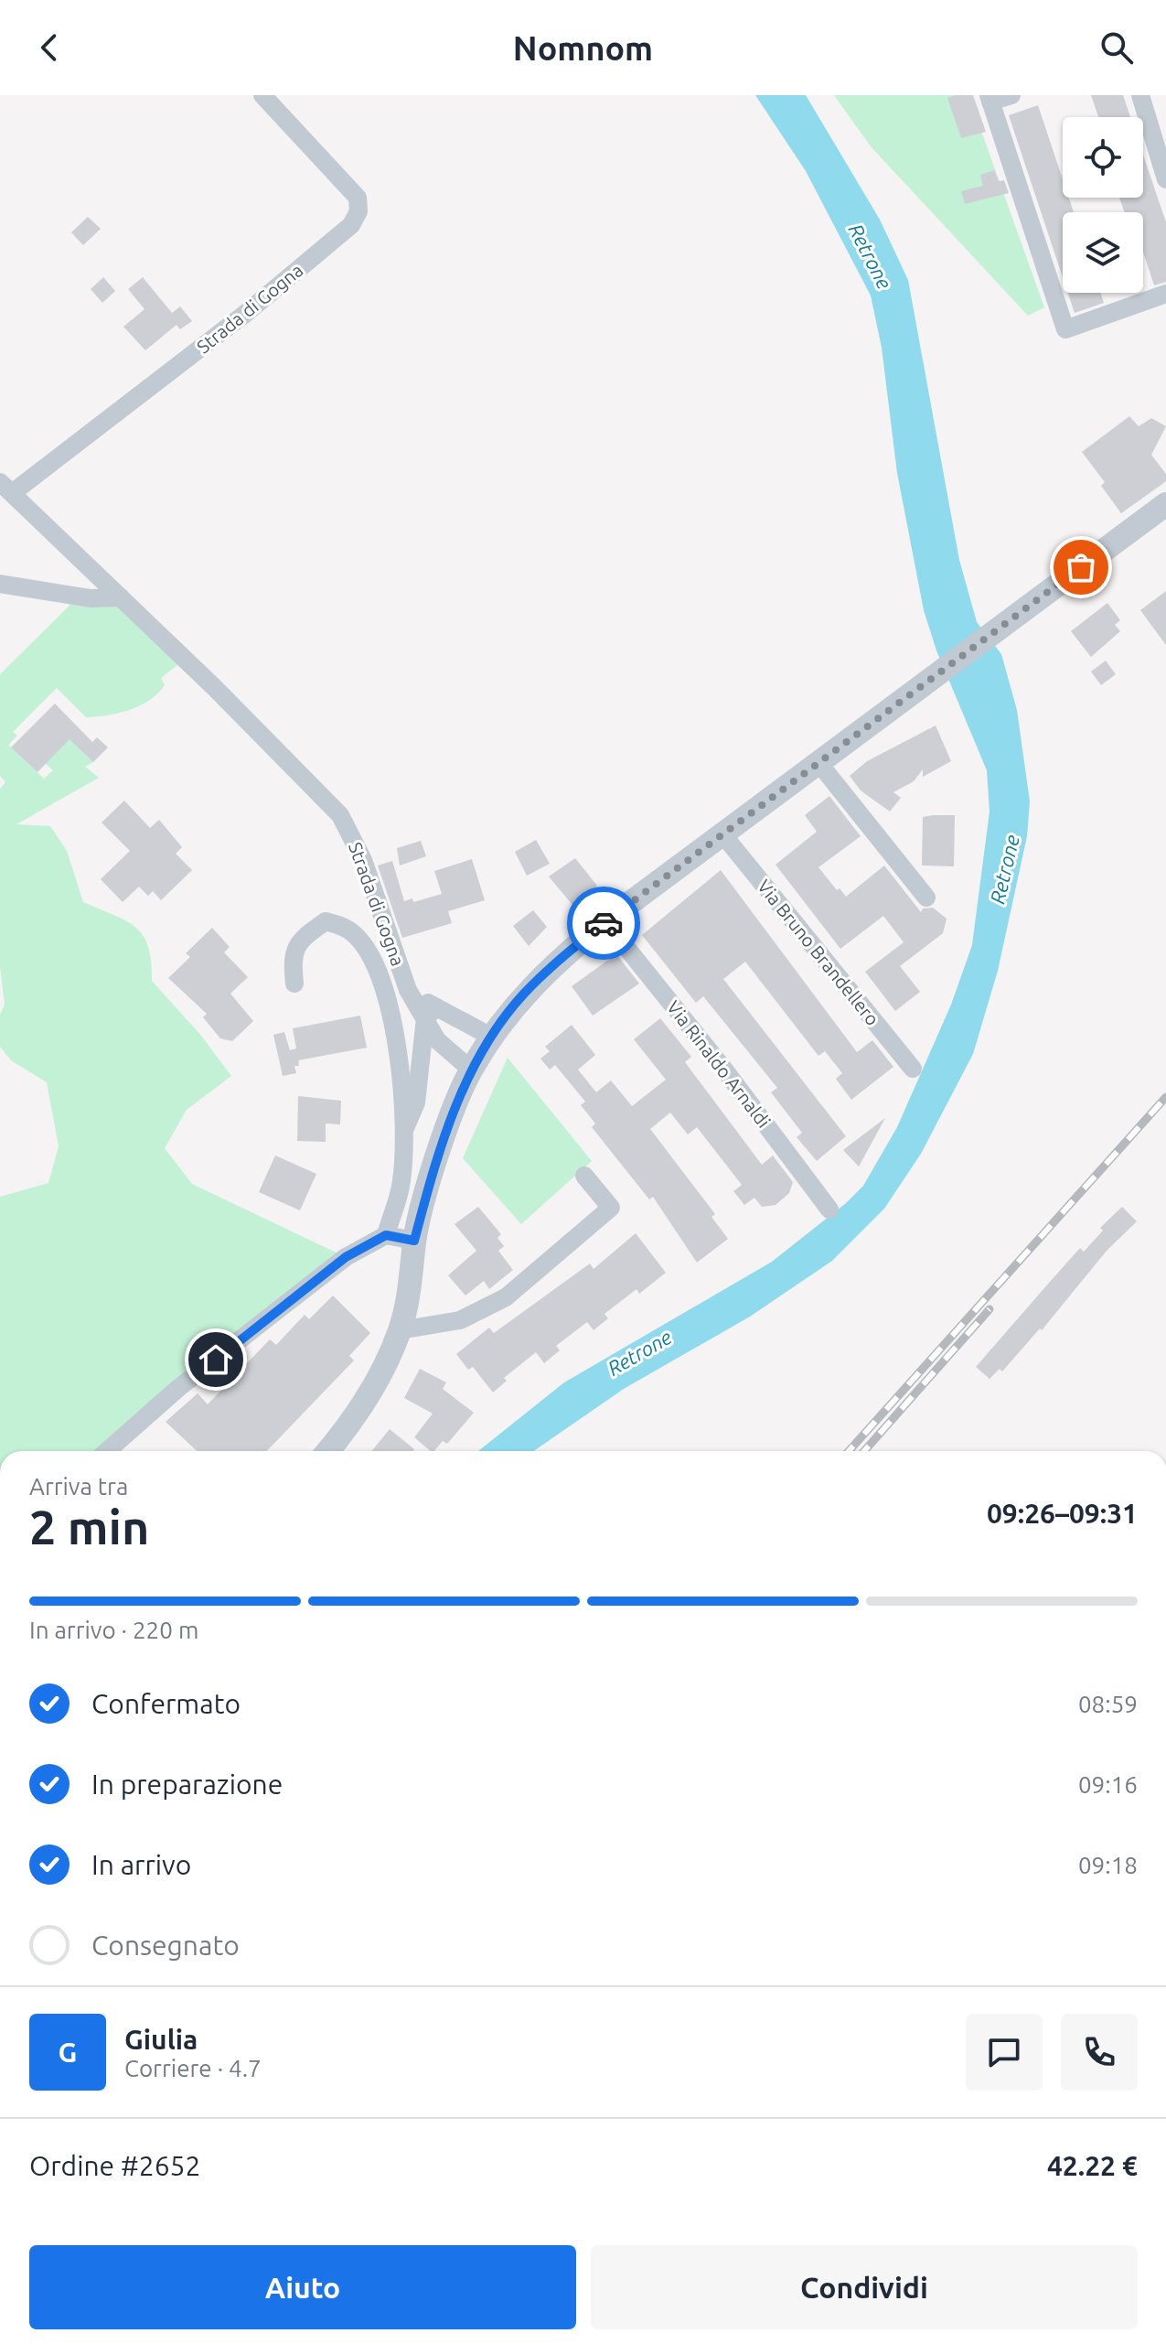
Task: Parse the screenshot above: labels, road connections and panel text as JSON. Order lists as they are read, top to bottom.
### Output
{
  "streets": {
    "street": ["Strada di Gogna", "Via Bruno Brandellero", "Via Rinaldo Arnaldi"]
  },
  "water": ["Retrone"],
  "page": {
    "header": "Nomnom",
    "heading": ["2 min", "Arriva tra", "09:26–09:31"],
    "panel": [
      "Giulia",
      "Corriere · 4.7",
      "Ordine #2652",
      "42.22 €"
    ],
    "bar": "In arrivo · 220 m",
    "list": [
      ["Confermato", "08:59"],
      ["In preparazione", "09:16"],
      ["In arrivo", "09:18"],
      "Consegnato"
    ],
    "round": "G",
    "buttons": ["Aiuto", "Condividi"]
  }
}
